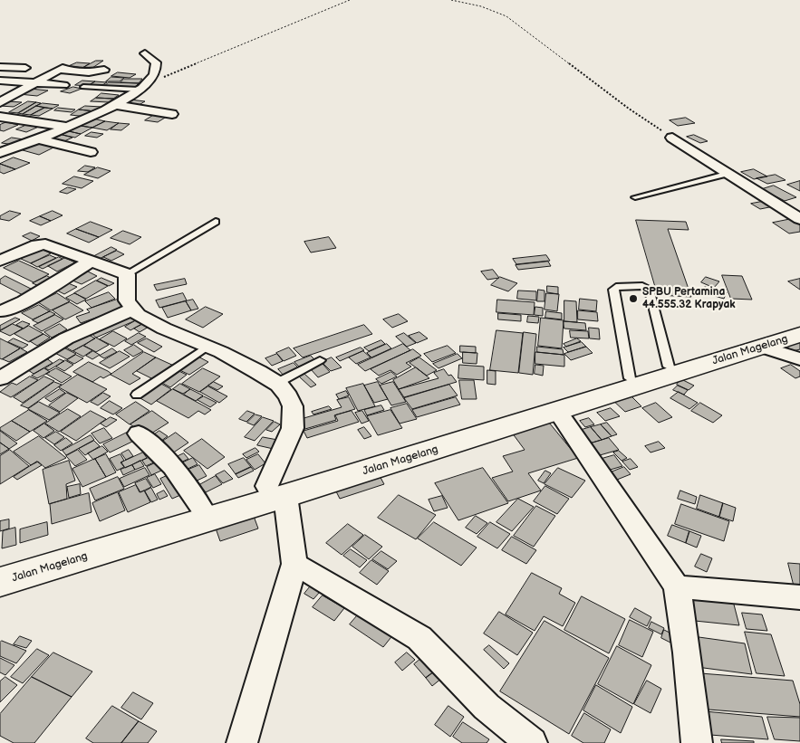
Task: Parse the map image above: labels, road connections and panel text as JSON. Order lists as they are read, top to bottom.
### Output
{
  "streets": {
    "highway": ["Jalan Magelang"]
  },
  "places": ["SPBU Pertamina 44.555.32 Krapyak"]
}
